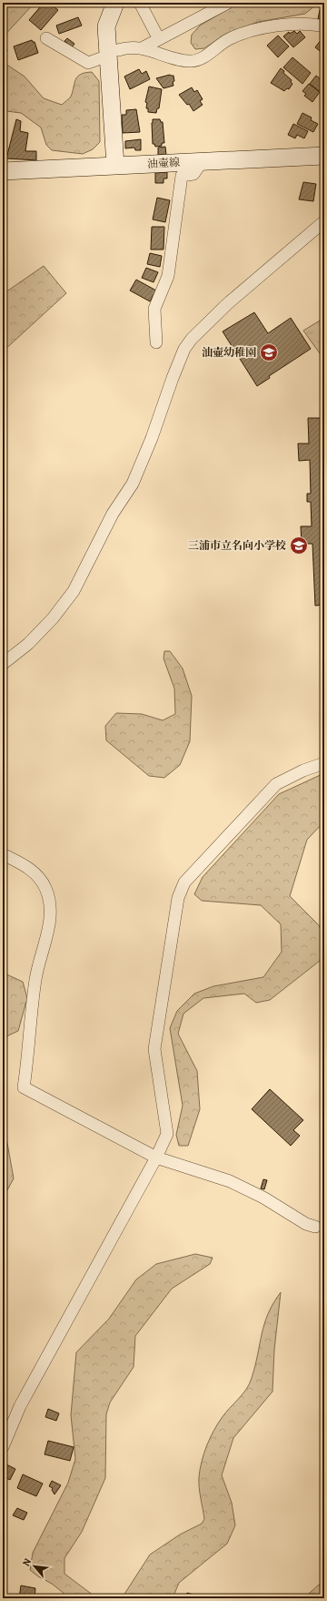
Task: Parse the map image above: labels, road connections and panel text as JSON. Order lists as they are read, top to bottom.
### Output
{
  "streets": {
    "main road": ["油壷線"]
  },
  "places": {
    "school or university": ["油壷幼稚園", "三浦市立名向小学校"]
  },
  "north": "top left"
}
